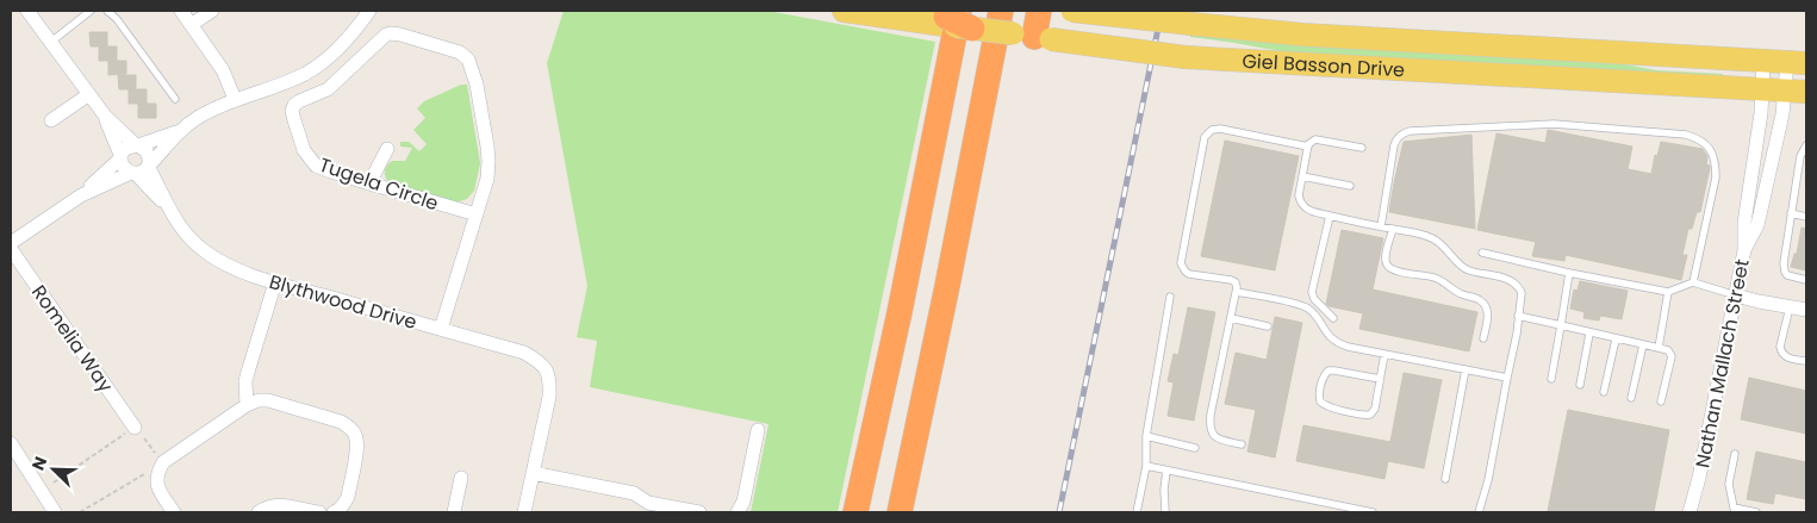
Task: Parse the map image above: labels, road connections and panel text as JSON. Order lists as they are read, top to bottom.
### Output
{
  "streets": {
    "main road": ["Giel Basson Drive"],
    "street": [
      "Tugela Circle",
      "Blythwood Drive",
      "Romelia Way",
      "Nathan Mallach Street"
    ]
  },
  "crossings": [
    ["Giel Basson Drive", "Nathan Mallach Street"],
    ["Tugela Circle", "Blythwood Drive"]
  ],
  "north": "top left"
}
